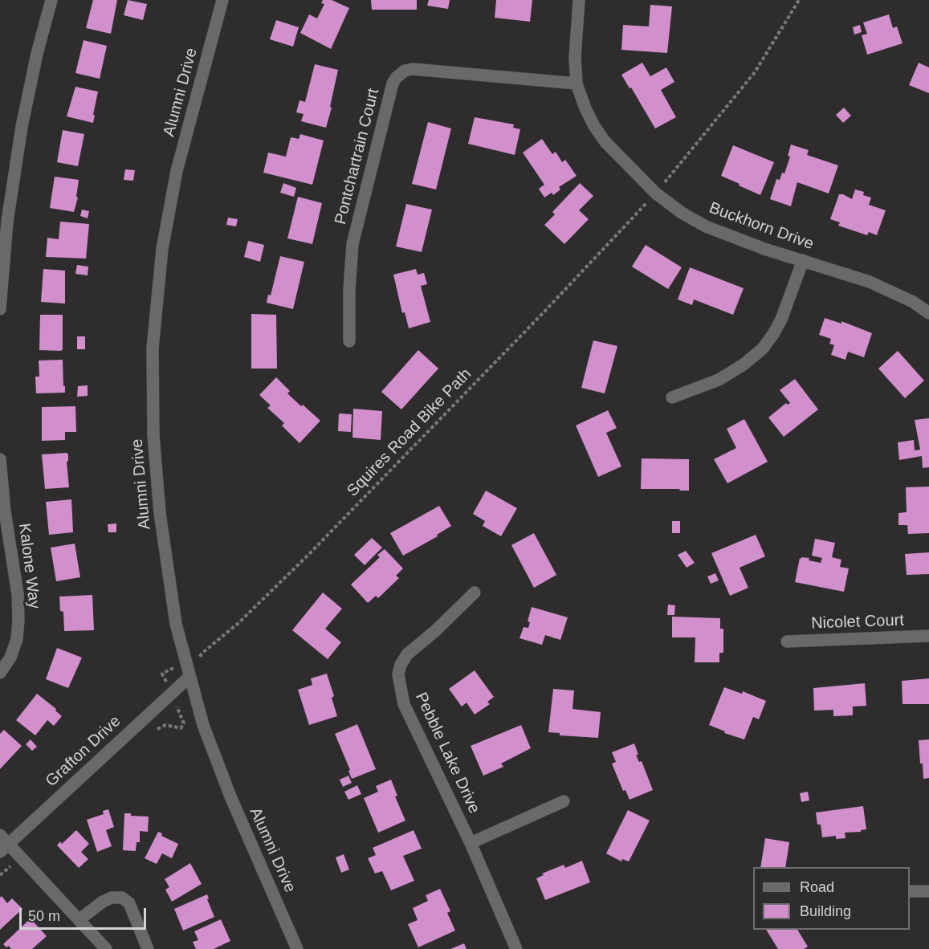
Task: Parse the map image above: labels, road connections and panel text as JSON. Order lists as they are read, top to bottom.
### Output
{
  "streets": {
    "street": [
      "Alumni Drive",
      "Pontchartrain Court",
      "Buckhorn Drive",
      "Kalone Way",
      "Nicolet Court",
      "Grafton Drive",
      "Pebble Lake Drive"
    ],
    "path": ["Squires Road Bike Path"]
  },
  "crossings": [
    ["Alumni Drive", "Squires Road Bike Path"],
    ["Alumni Drive", "Grafton Drive"],
    ["Pontchartrain Court", "Buckhorn Drive"],
    ["Squires Road Bike Path", "Grafton Drive"]
  ],
  "legend": ["Road", "Building"],
  "scale_bar": "50 m"
}
